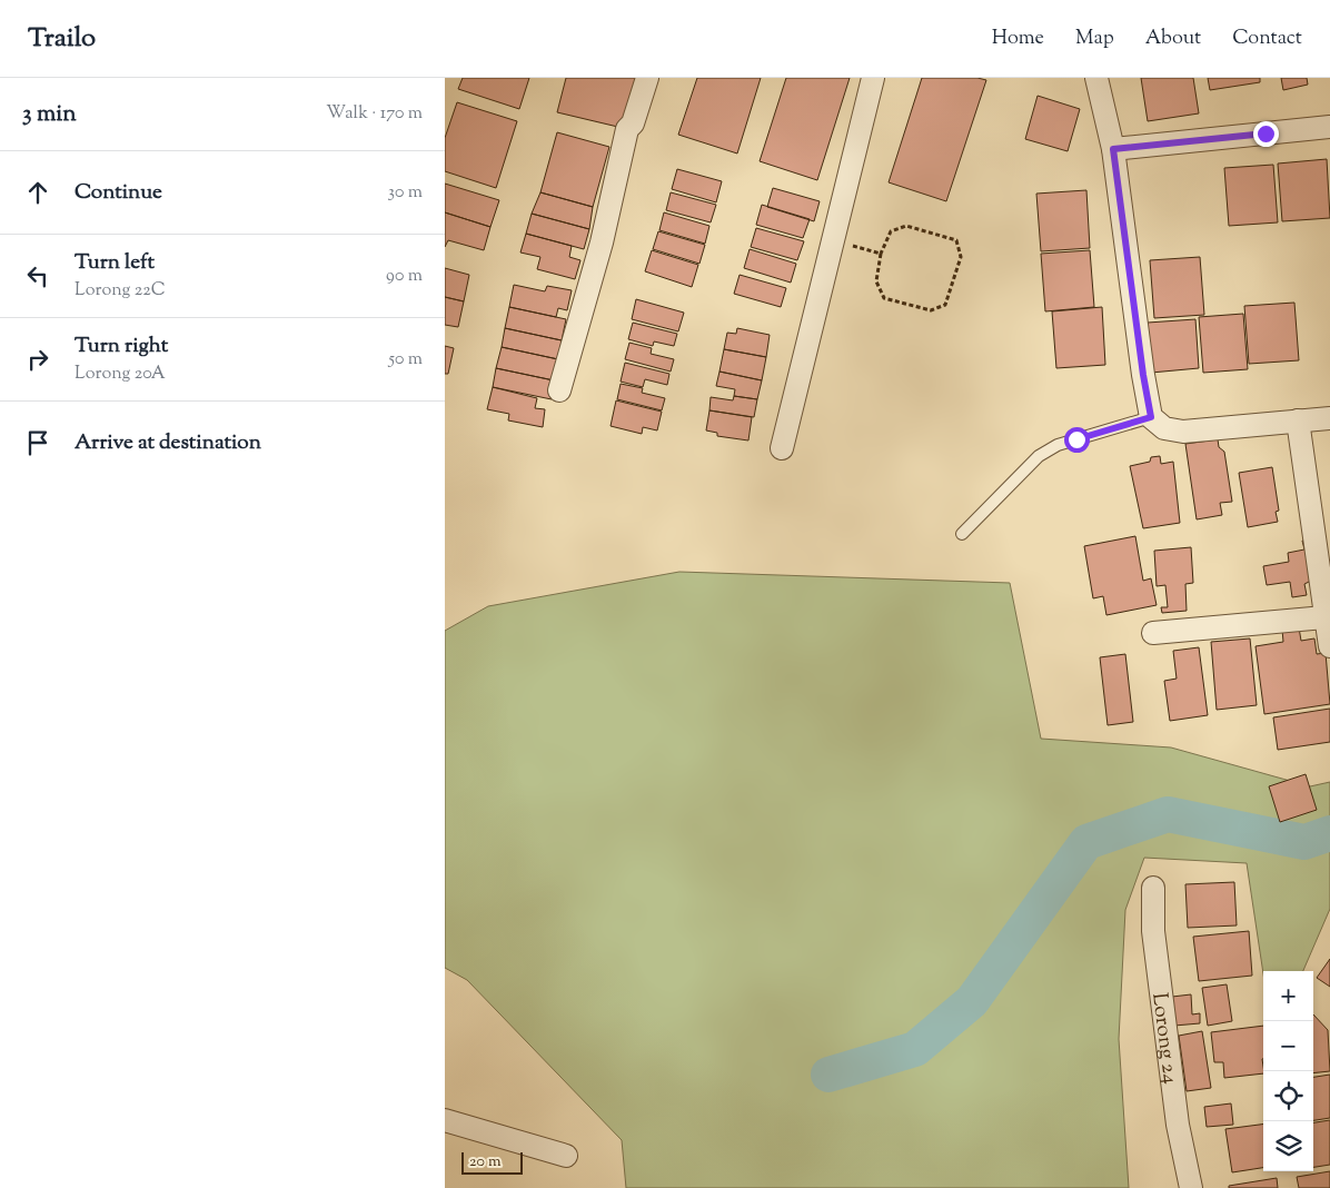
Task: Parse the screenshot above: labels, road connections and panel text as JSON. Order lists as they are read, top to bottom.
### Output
{
  "streets": {
    "street": ["Lorong 24"]
  },
  "scale_bar": "20 m",
  "page": {
    "header": "Trailo",
    "nav": [
      "Home",
      "Map",
      "About",
      "Contact"
    ],
    "heading": ["3 min", "Walk · 170 m"],
    "list": [
      ["Continue", "30 m"],
      ["Turn left", "Lorong 22C", "90 m"],
      ["Turn right", "Lorong 20A", "50 m"],
      "Arrive at destination"
    ],
    "map_buttons": ["+", "−"],
    "scale": "20 m"
  }
}
